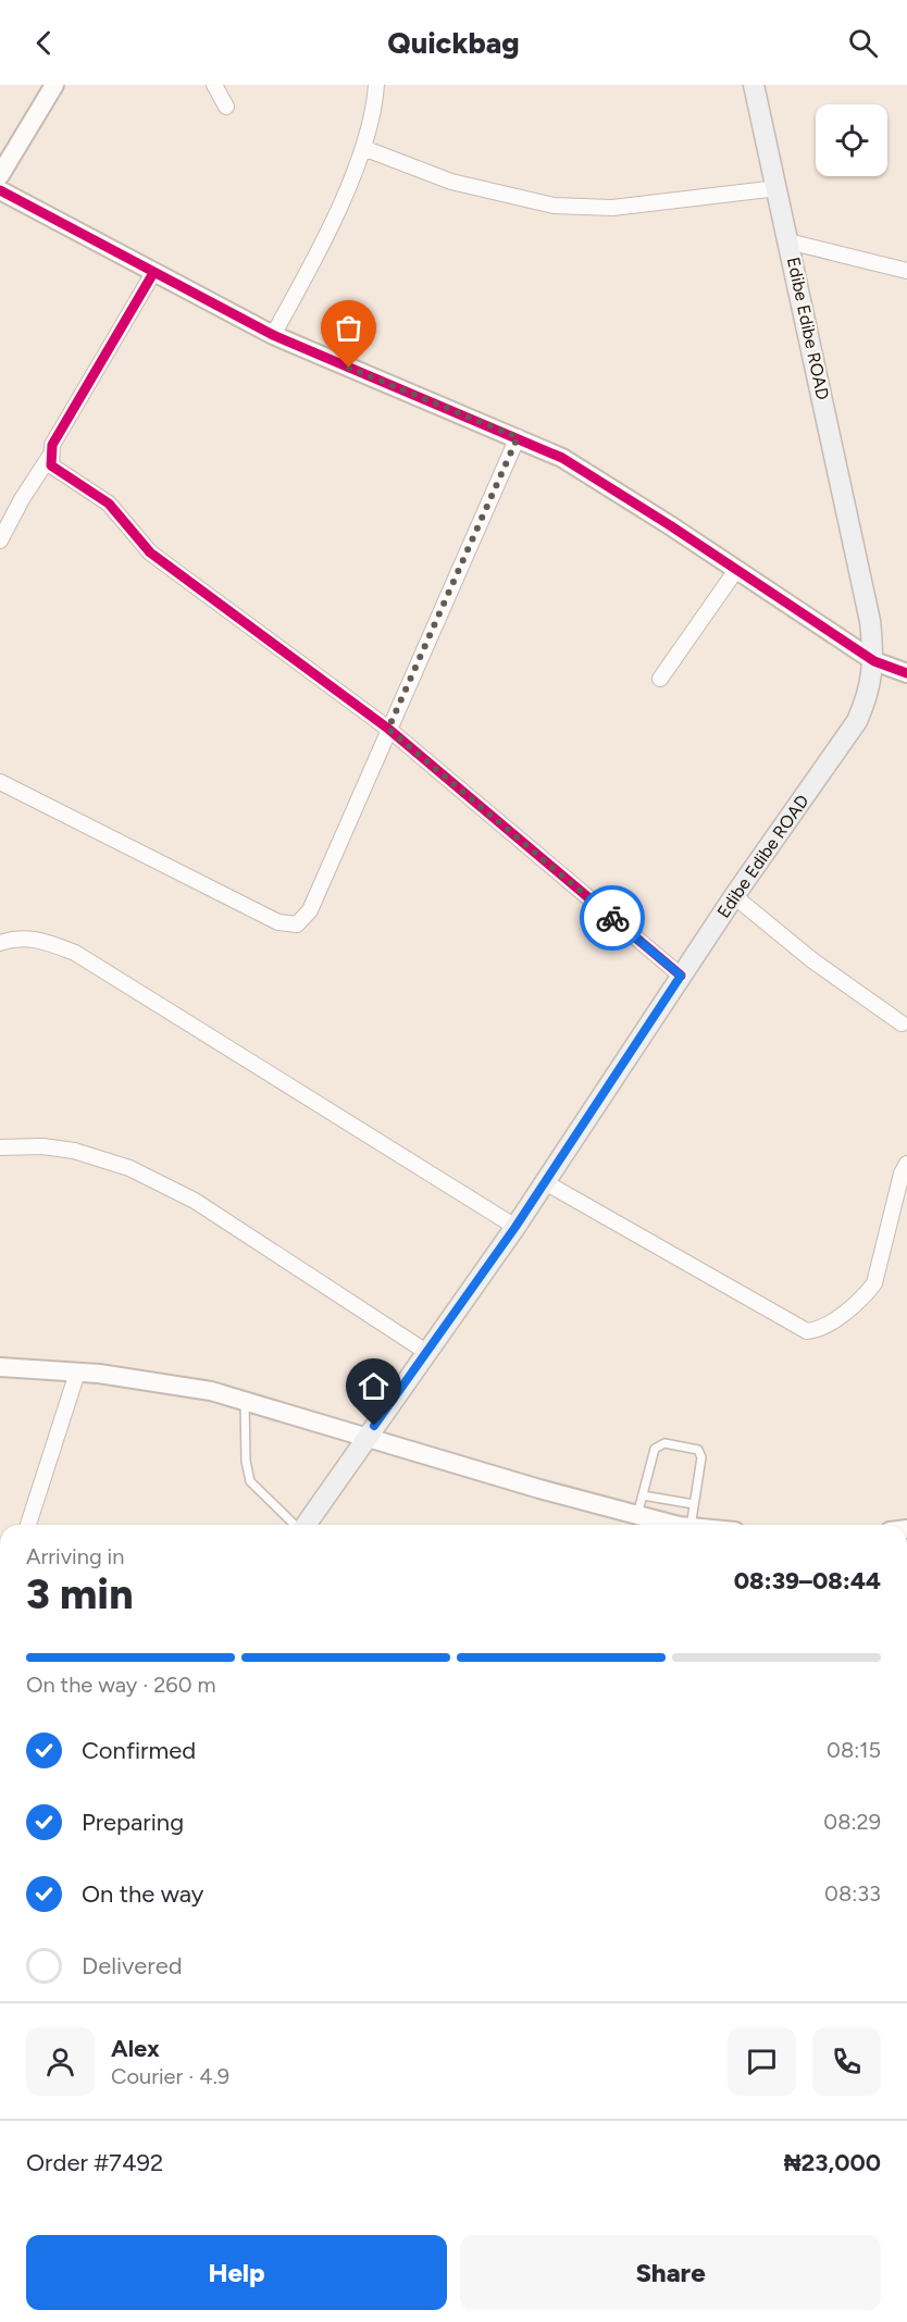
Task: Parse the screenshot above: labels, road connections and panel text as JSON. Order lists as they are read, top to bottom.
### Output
{
  "streets": {
    "main road": ["Edibe Edibe ROAD"]
  },
  "page": {
    "header": "Quickbag",
    "heading": ["3 min", "Arriving in", "08:39–08:44"],
    "panel": [
      "Alex",
      "Courier · 4.9",
      "Order #7492",
      "₦23,000"
    ],
    "bar": "On the way · 260 m",
    "list": [
      ["Confirmed", "08:15"],
      ["Preparing", "08:29"],
      ["On the way", "08:33"],
      "Delivered"
    ],
    "buttons": ["Help", "Share"]
  }
}
